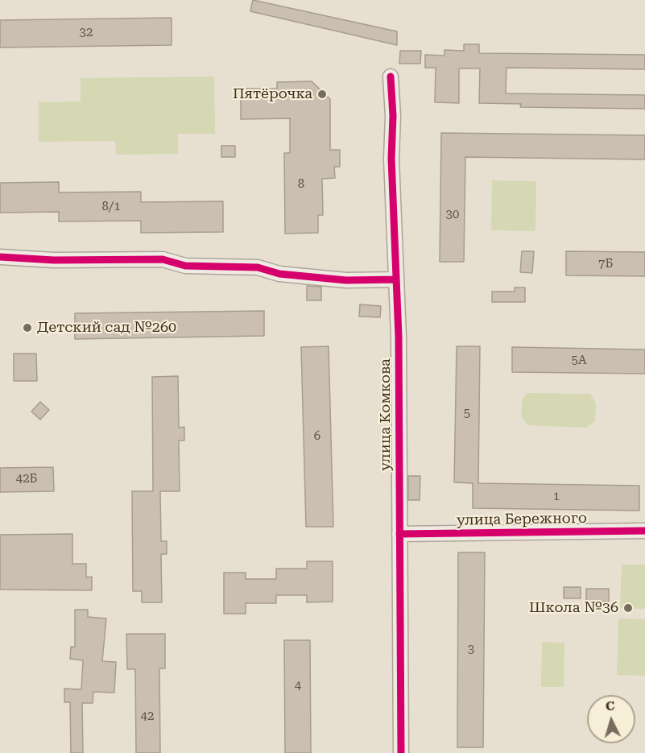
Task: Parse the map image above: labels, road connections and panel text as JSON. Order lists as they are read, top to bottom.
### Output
{
  "streets": {
    "street": ["улица Комкова", "улица Бережного"]
  },
  "crossings": [
    ["улица Комкова", "улица Бережного"]
  ],
  "places": ["Пятёрочка", "Детский сад №260", "Школа №36"],
  "house_numbers": [
    "32",
    "8",
    "8/1",
    "30",
    "7Б",
    "5А",
    "5",
    "6",
    "42Б",
    "1",
    "3",
    "4",
    "42"
  ],
  "north": "top"
}
